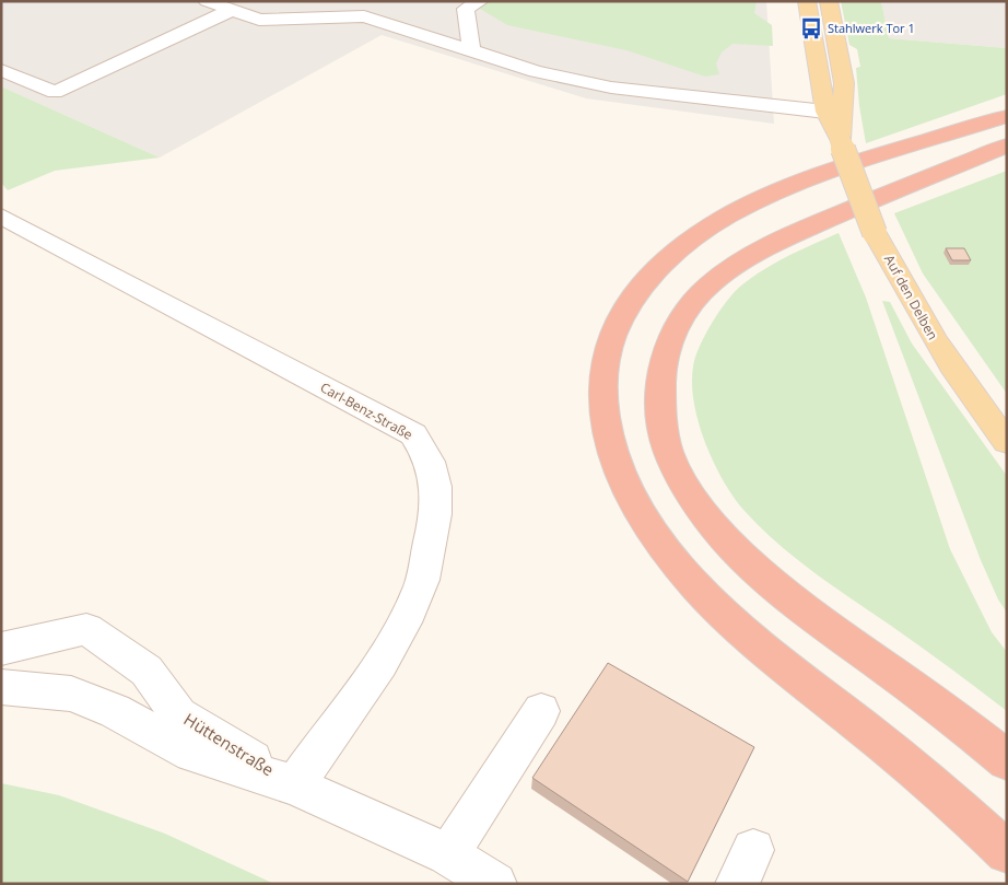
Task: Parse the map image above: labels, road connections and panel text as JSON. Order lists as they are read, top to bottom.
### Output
{
  "streets": {
    "main road": ["Auf den Delben"],
    "street": ["Carl-Benz-Straße", "Hüttenstraße"]
  },
  "crossings": [
    ["Carl-Benz-Straße", "Hüttenstraße"]
  ],
  "places": {
    "bus stop": ["Stahlwerk Tor 1"]
  }
}
